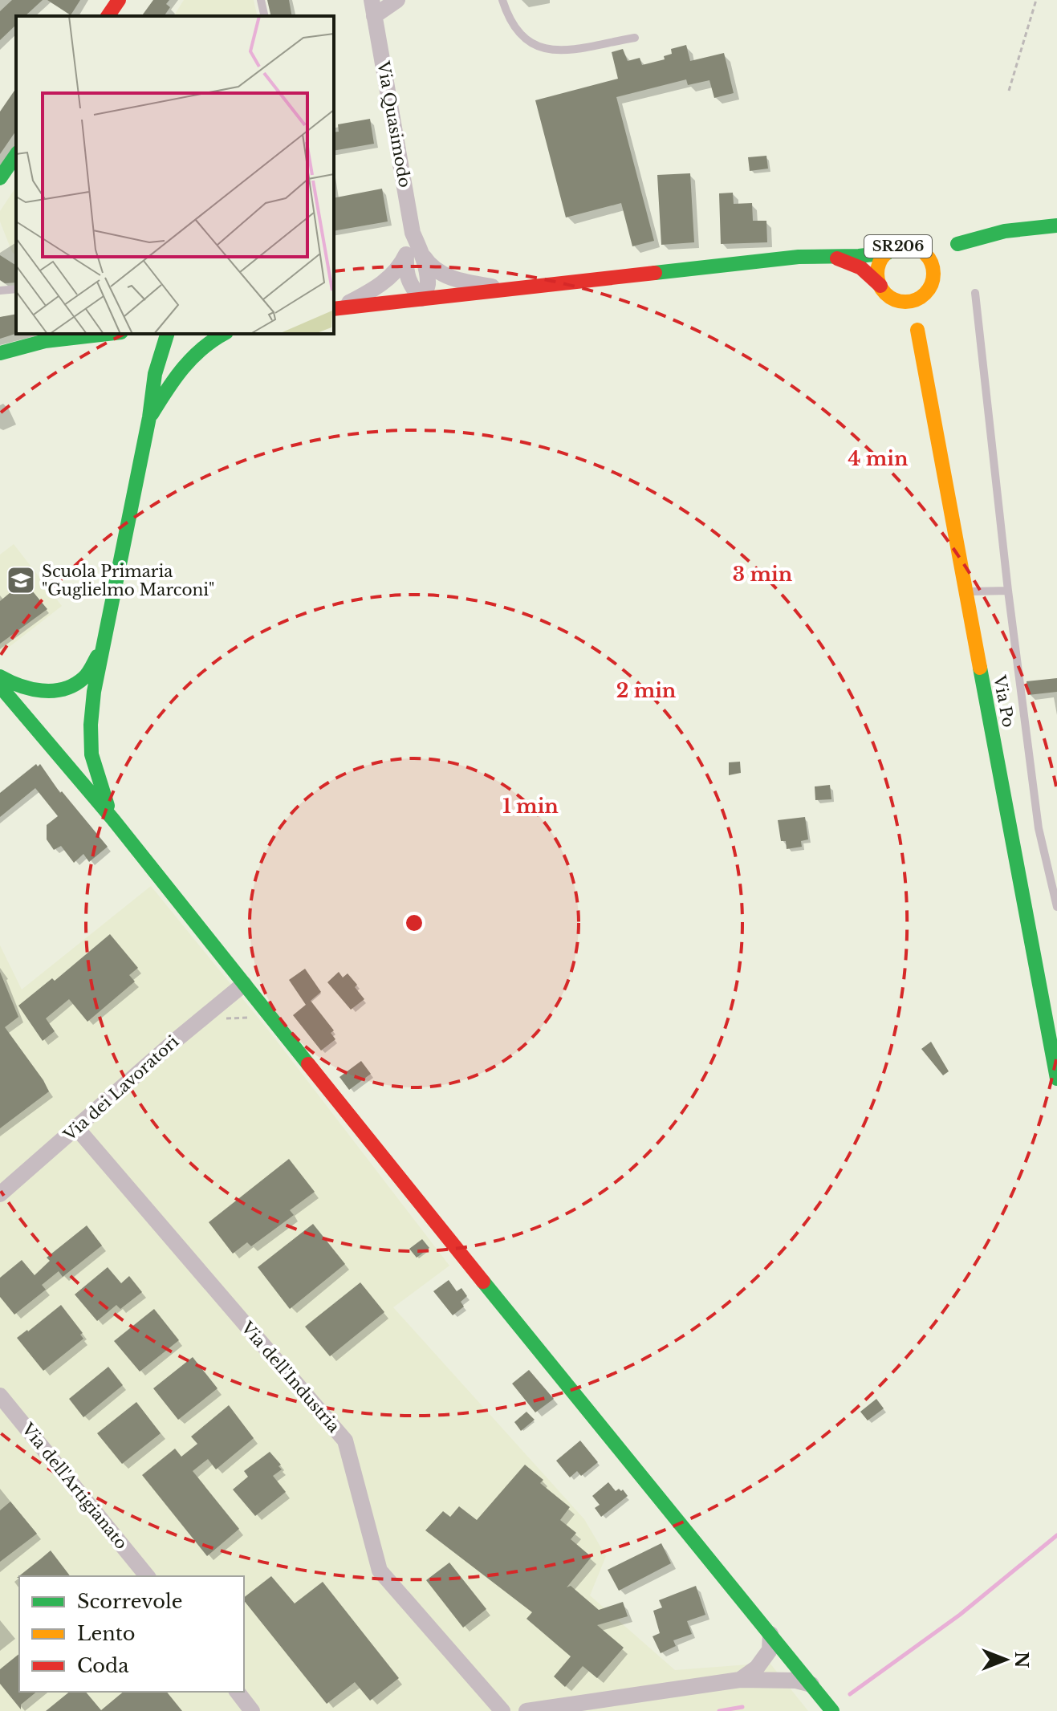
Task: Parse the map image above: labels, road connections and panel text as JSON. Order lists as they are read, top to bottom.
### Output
{
  "streets": {
    "main road": ["SR206", "Via Po"],
    "street": [
      "Via Quasimodo",
      "Via dei Lavoratori",
      "Via dell'Industria",
      "Via dell'Artigianato"
    ]
  },
  "crossings": [
    ["SR206", "Via Po"],
    ["Via dei Lavoratori", "Via dell'Industria"]
  ],
  "places": {
    "school or university": ["Scuola Primaria \"Guglielmo Marconi\""]
  },
  "legend": ["Scorrevole", "Lento", "Coda"],
  "north": "right",
  "rings": [
    "4 min",
    "3 min",
    "2 min",
    "1 min"
  ]
}
